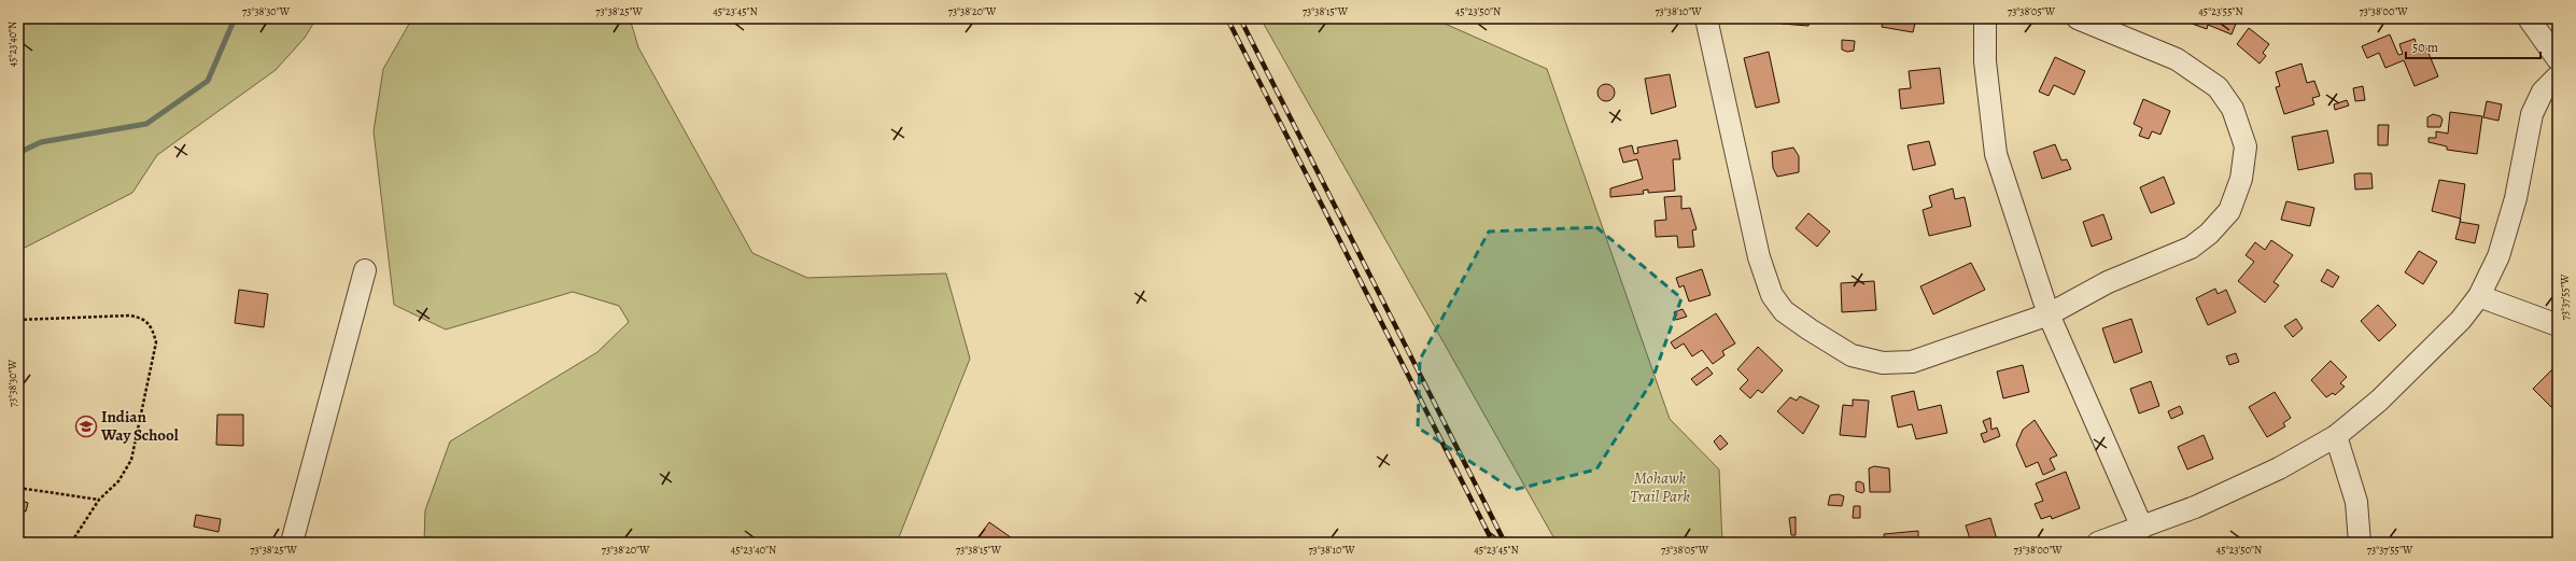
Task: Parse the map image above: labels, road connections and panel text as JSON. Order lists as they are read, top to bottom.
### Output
{
  "parks": ["Mohawk Trail Park"],
  "places": {
    "school or university": ["Indian Way School"]
  },
  "scale_bar": "50 m",
  "coordinates": [
    "73°38'30\"W",
    "73°38'25\"W",
    "45°23'45\"N",
    "73°38'20\"W",
    "73°38'15\"W",
    "45°23'50\"N",
    "73°38'10\"W",
    "73°38'05\"W",
    "45°23'55\"N",
    "73°38'00\"W",
    "45°23'40\"N",
    "73°37'55\"W"
  ]
}
